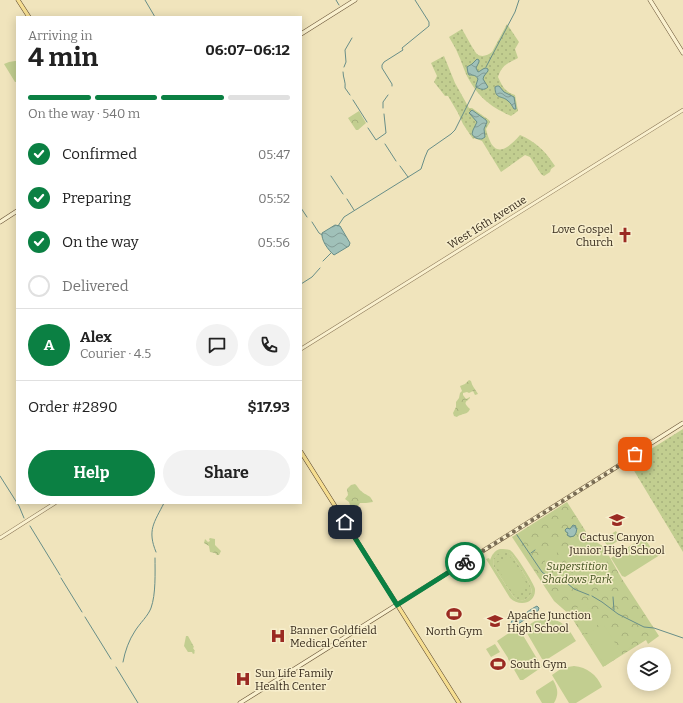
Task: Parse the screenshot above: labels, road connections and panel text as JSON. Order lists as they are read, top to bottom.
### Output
{
  "streets": {
    "street": ["West 16th Avenue"]
  },
  "parks": ["Superstition Shadows Park"],
  "places": {
    "church": ["Love Gospel Church"],
    "school or university": ["Cactus Canyon Junior High School", "Apache Junction High School"],
    "sports": ["North Gym", "South Gym"],
    "hospital": ["Banner Goldfield Medical Center", "Sun Life Family Health Center"]
  },
  "page": {
    "heading": ["4 min", "Arriving in", "06:07–06:12"],
    "panel": [
      "Alex",
      "Courier · 4.5",
      "Order #2890",
      "$17.93"
    ],
    "bar": "On the way · 540 m",
    "list": [
      ["Confirmed", "05:47"],
      ["Preparing", "05:52"],
      ["On the way", "05:56"],
      "Delivered"
    ],
    "round": "A",
    "buttons": ["Help", "Share"]
  }
}
